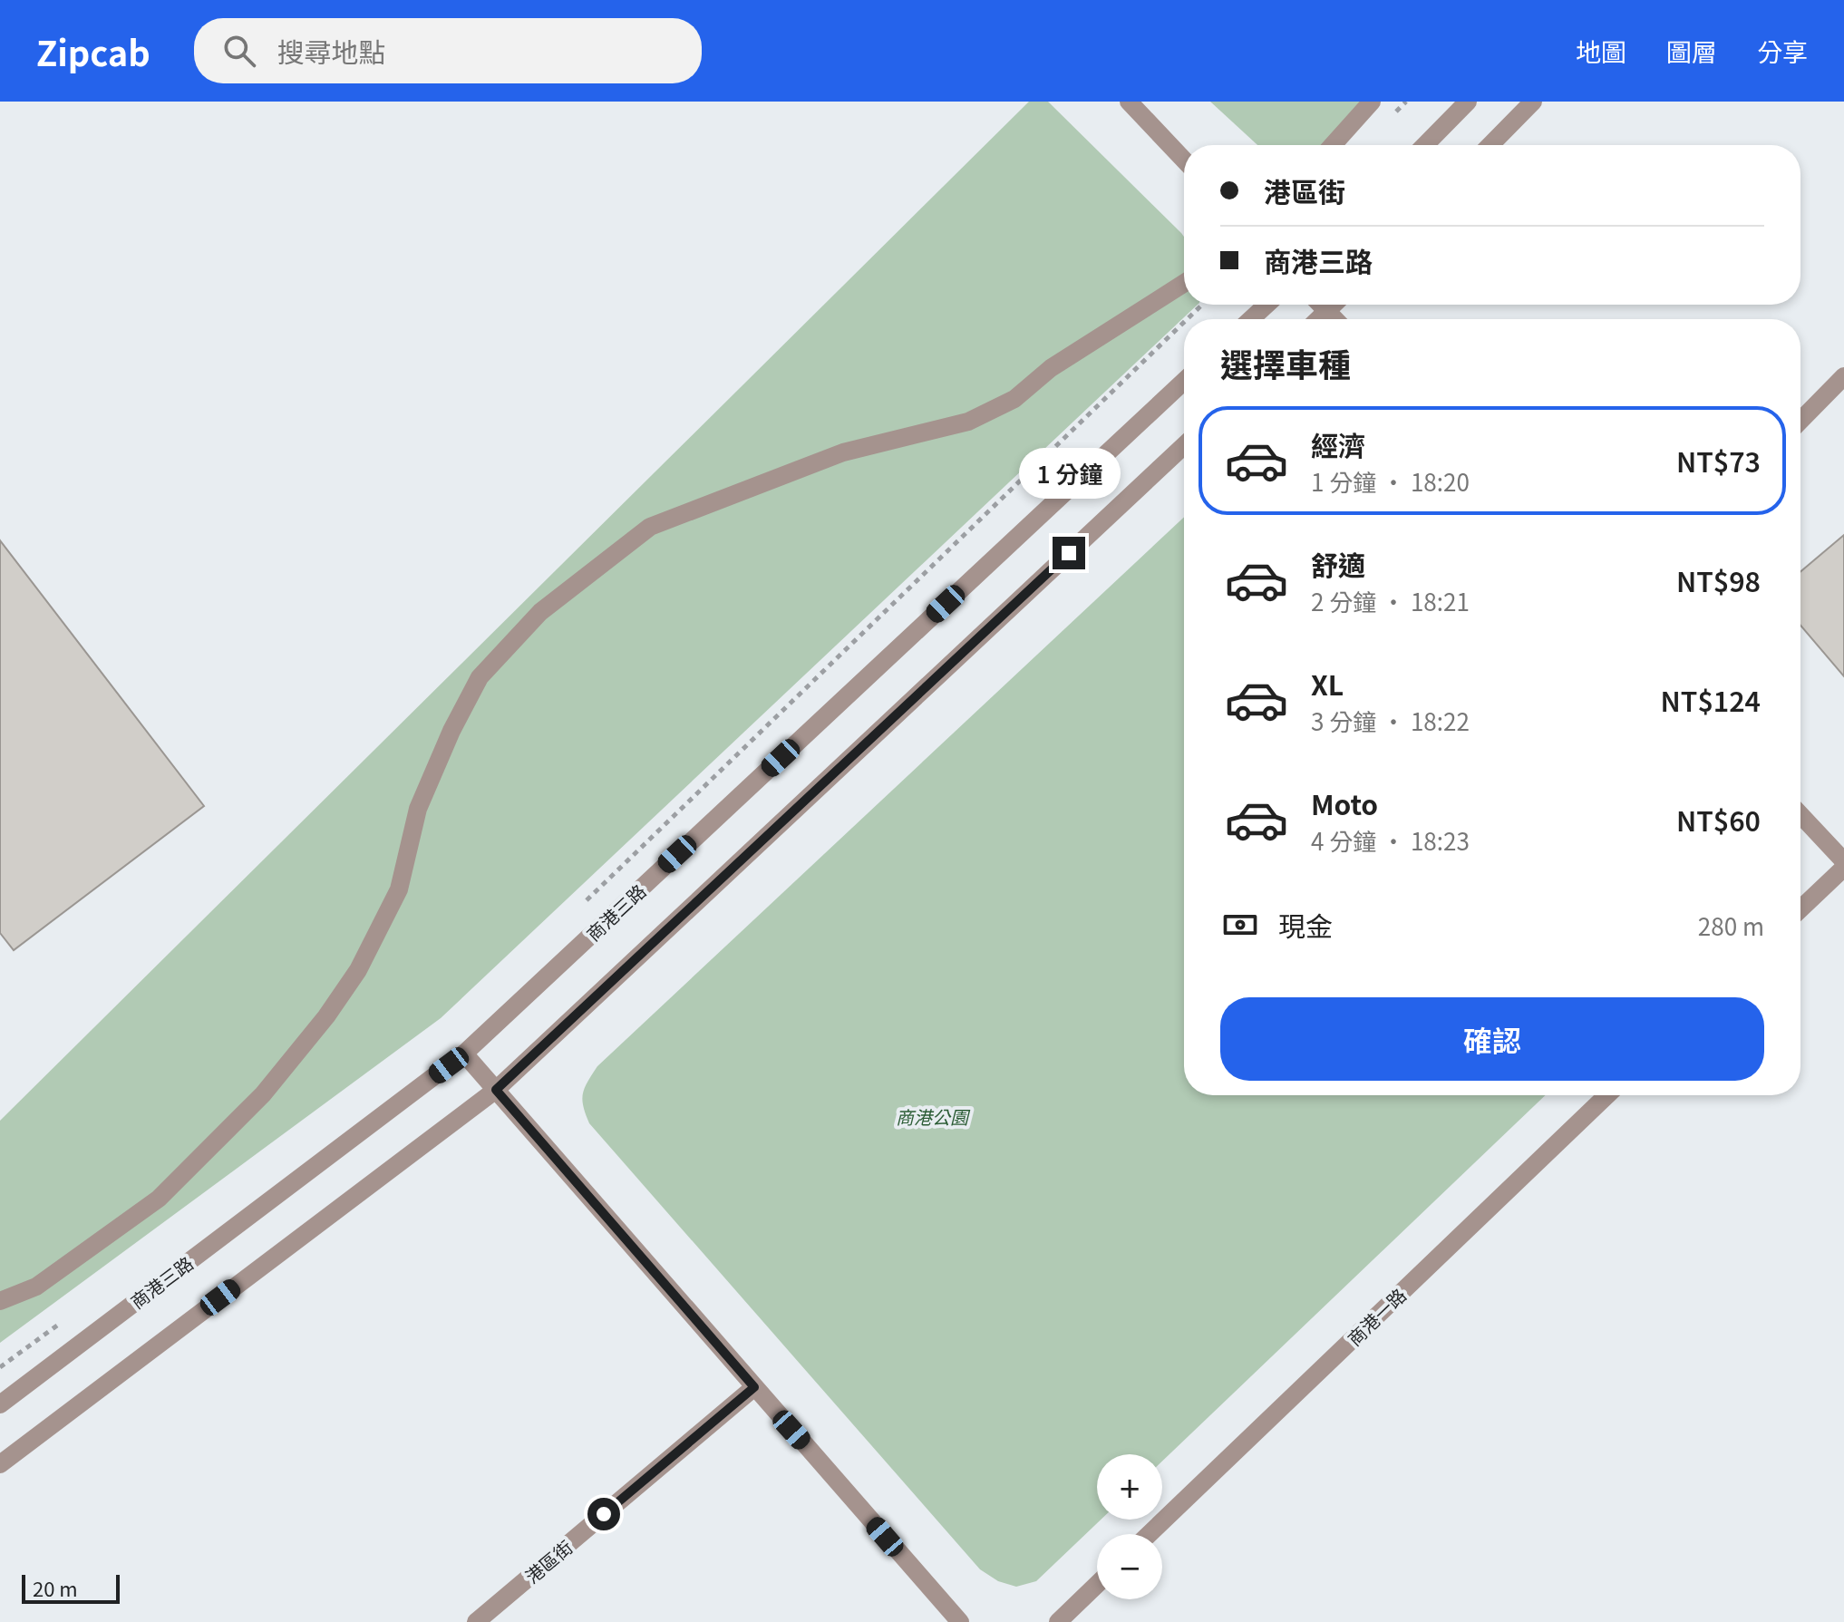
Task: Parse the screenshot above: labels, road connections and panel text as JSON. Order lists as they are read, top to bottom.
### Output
{
  "streets": {
    "street": ["商港三路", "商港一路", "港區街"]
  },
  "parks": ["商港公園"],
  "scale_bar": "20 m",
  "page": {
    "header": "Zipcab",
    "search": "搜尋地點",
    "nav": ["地圖", "圖層", "分享"],
    "banner": ["港區街", "商港三路"],
    "heading": "選擇車種",
    "list": [
      {
        "name": "經濟",
        "note": "1 分鐘 · 18:20",
        "value": "NT$73"
      },
      {
        "name": "舒適",
        "note": "2 分鐘 · 18:21",
        "value": "NT$98"
      },
      {
        "name": "XL",
        "note": "3 分鐘 · 18:22",
        "value": "NT$124"
      },
      {
        "name": "Moto",
        "note": "4 分鐘 · 18:23",
        "value": "NT$60"
      }
    ],
    "bubble": "1 分鐘",
    "pay": ["現金", "280 m"],
    "buttons": "確認",
    "map_buttons": ["+", "−"],
    "scale": "20 m"
  }
}
